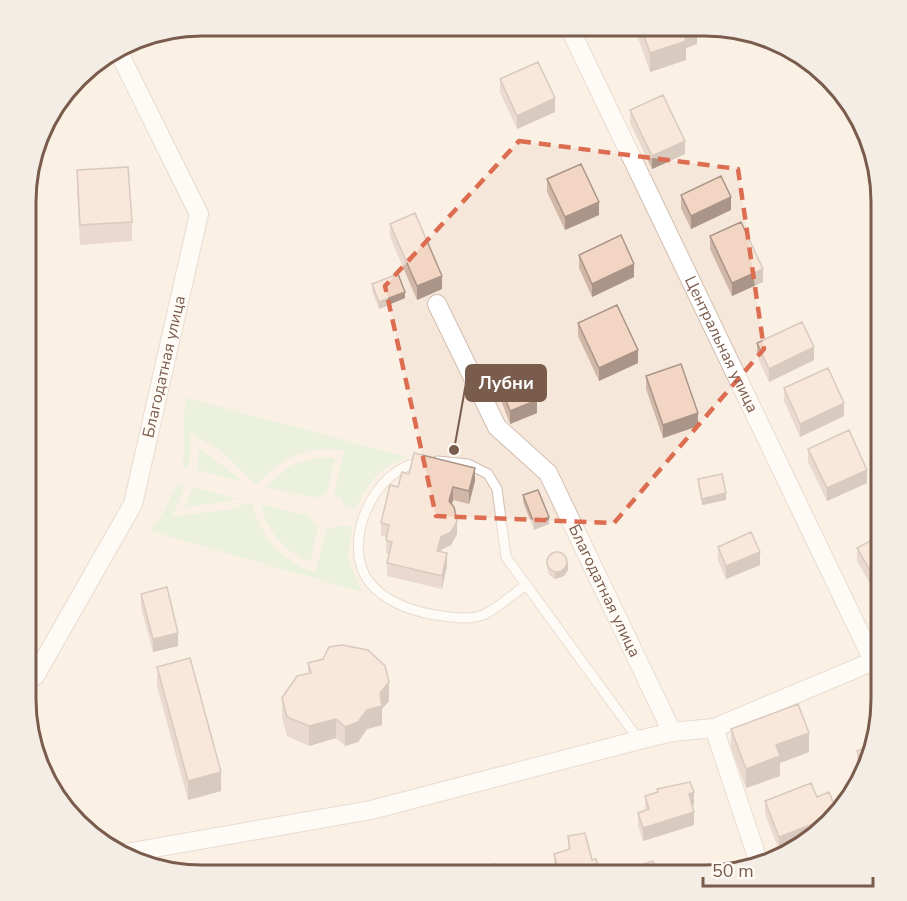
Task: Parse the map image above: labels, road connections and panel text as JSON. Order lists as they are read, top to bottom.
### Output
{
  "streets": {
    "street": ["Центральная улица", "Благодатная улица"]
  },
  "places": ["Лубни"],
  "scale_bar": "50 m"
}
